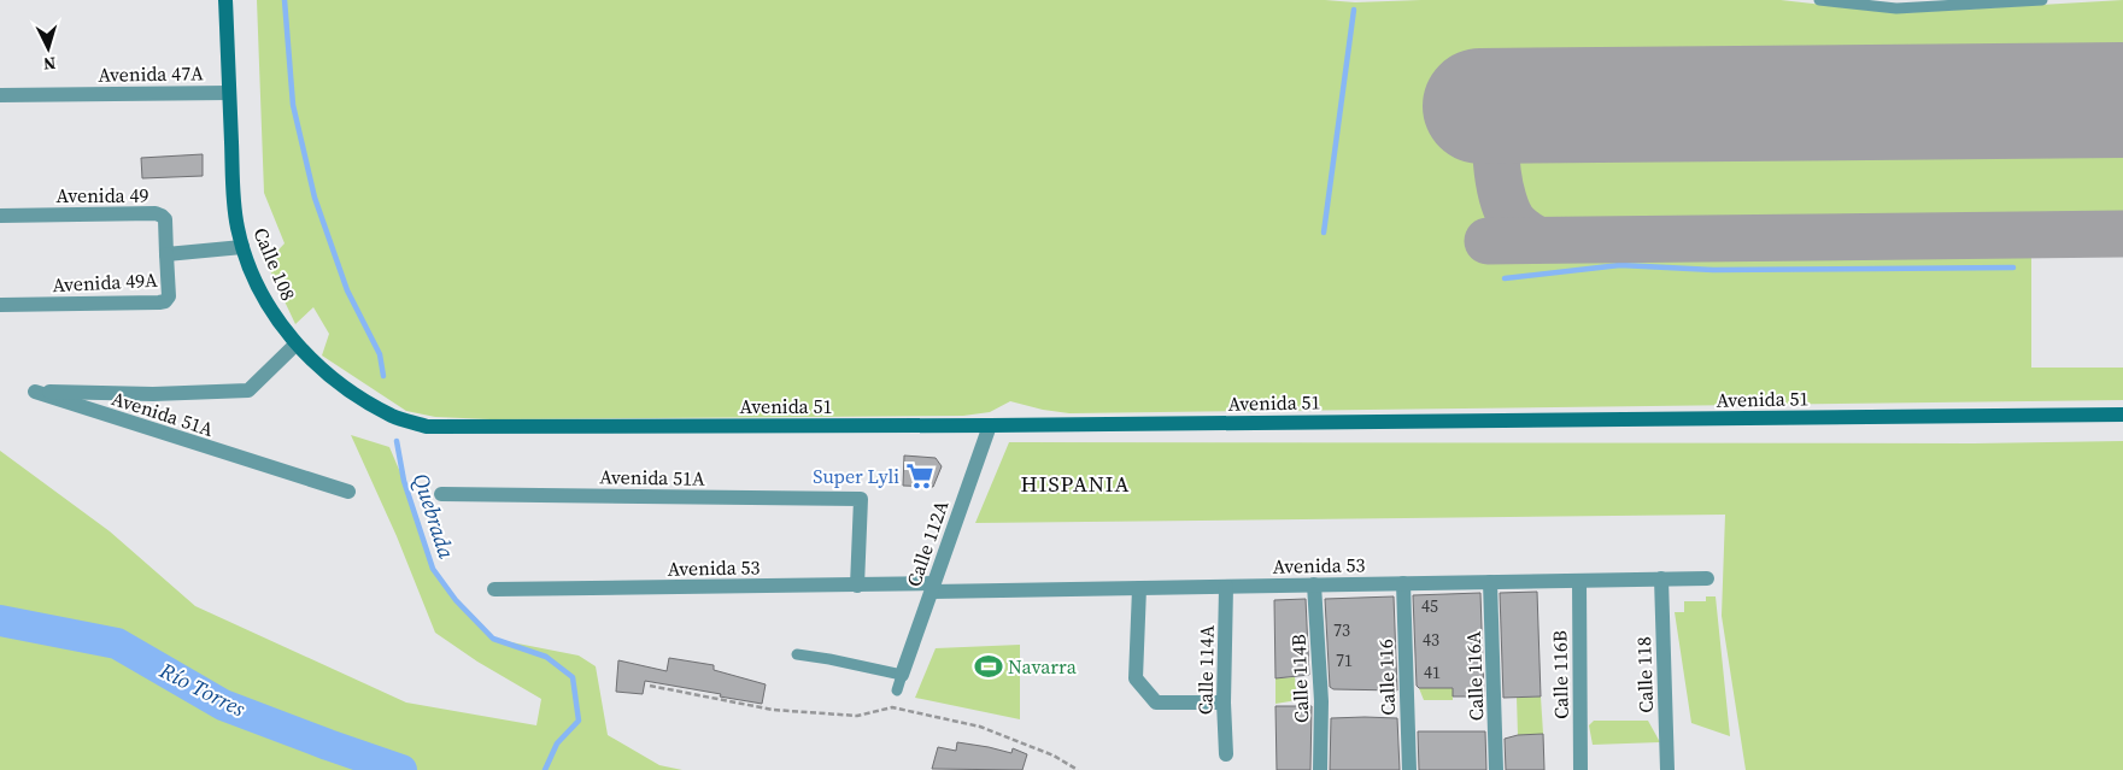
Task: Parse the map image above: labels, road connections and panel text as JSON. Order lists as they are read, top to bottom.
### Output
{
  "streets": {
    "main road": ["Calle 108", "Avenida 51"],
    "street": [
      "Avenida 47A",
      "Avenida 49",
      "Avenida 49A",
      "Avenida 51A",
      "Calle 112A",
      "Avenida 53",
      "Calle 114A",
      "Calle 116B",
      "Calle 118",
      "Calle 116A",
      "Calle 116",
      "Calle 114B"
    ]
  },
  "crossings": [
    ["Avenida 47A", "Calle 108"],
    ["Avenida 49", "Avenida 49A"],
    ["Calle 108", "Avenida 51"],
    ["Avenida 51", "Calle 112A"],
    ["Avenida 51A", "Avenida 53"],
    ["Calle 112A", "Avenida 53"],
    ["Avenida 53", "Calle 114A"],
    ["Avenida 53", "Calle 116B"],
    ["Avenida 53", "Calle 118"],
    ["Avenida 53", "Calle 116A"],
    ["Avenida 53", "Calle 116"],
    ["Avenida 53", "Calle 114B"]
  ],
  "districts": ["HISPANIA"],
  "water": ["Quebrada", "Río Torres"],
  "places": {
    "supermarket": ["Super Lyli"],
    "sports": ["Navarra"]
  },
  "house_numbers": [
    "45",
    "73",
    "43",
    "71",
    "41"
  ],
  "north": "bottom"
}
